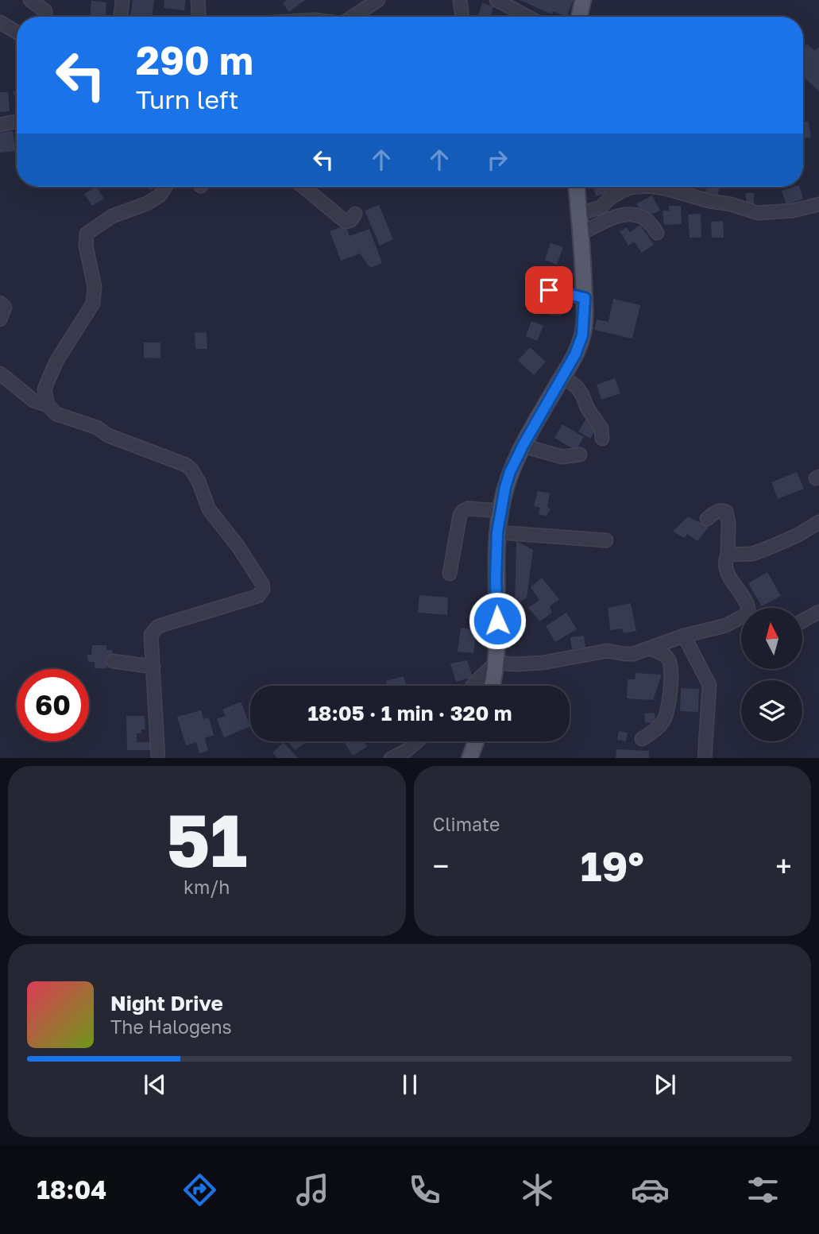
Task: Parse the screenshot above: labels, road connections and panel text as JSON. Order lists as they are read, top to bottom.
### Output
{
  "north": "top",
  "page": {
    "turn": ["290 m", "Turn left"],
    "limit": "60",
    "trip": "18:05 · 1 min · 320 m",
    "tile": [
      ["51", "km/h"],
      "Climate"
    ],
    "heat": ["−", "19°", "+"],
    "song": ["Night Drive", "The Halogens"],
    "tabs": "18:04"
  }
}
